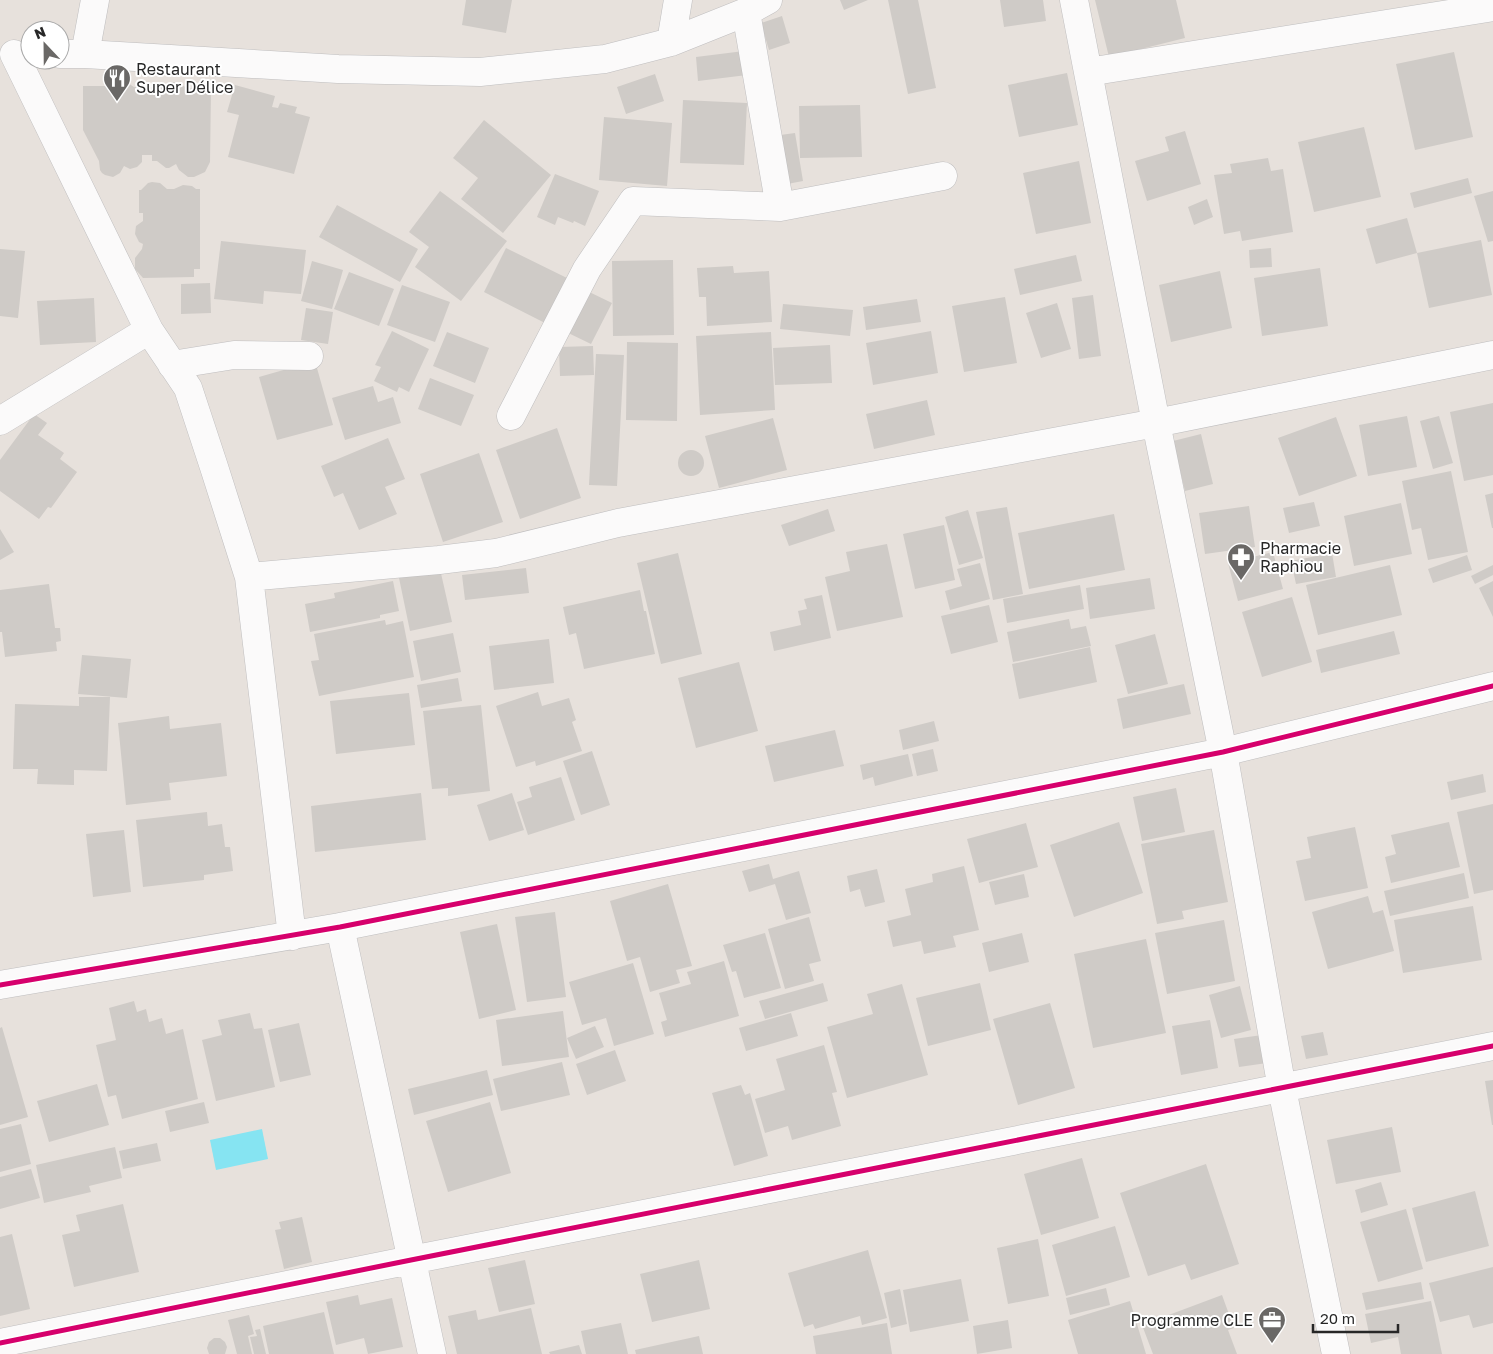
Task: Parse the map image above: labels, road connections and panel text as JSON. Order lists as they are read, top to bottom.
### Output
{
  "places": {
    "restaurant": ["Restaurant Super Délice"],
    "pharmacy": ["Pharmacie Raphiou"],
    "office": ["Programme CLE"]
  },
  "scale_bar": "20 m",
  "north": "top"
}
